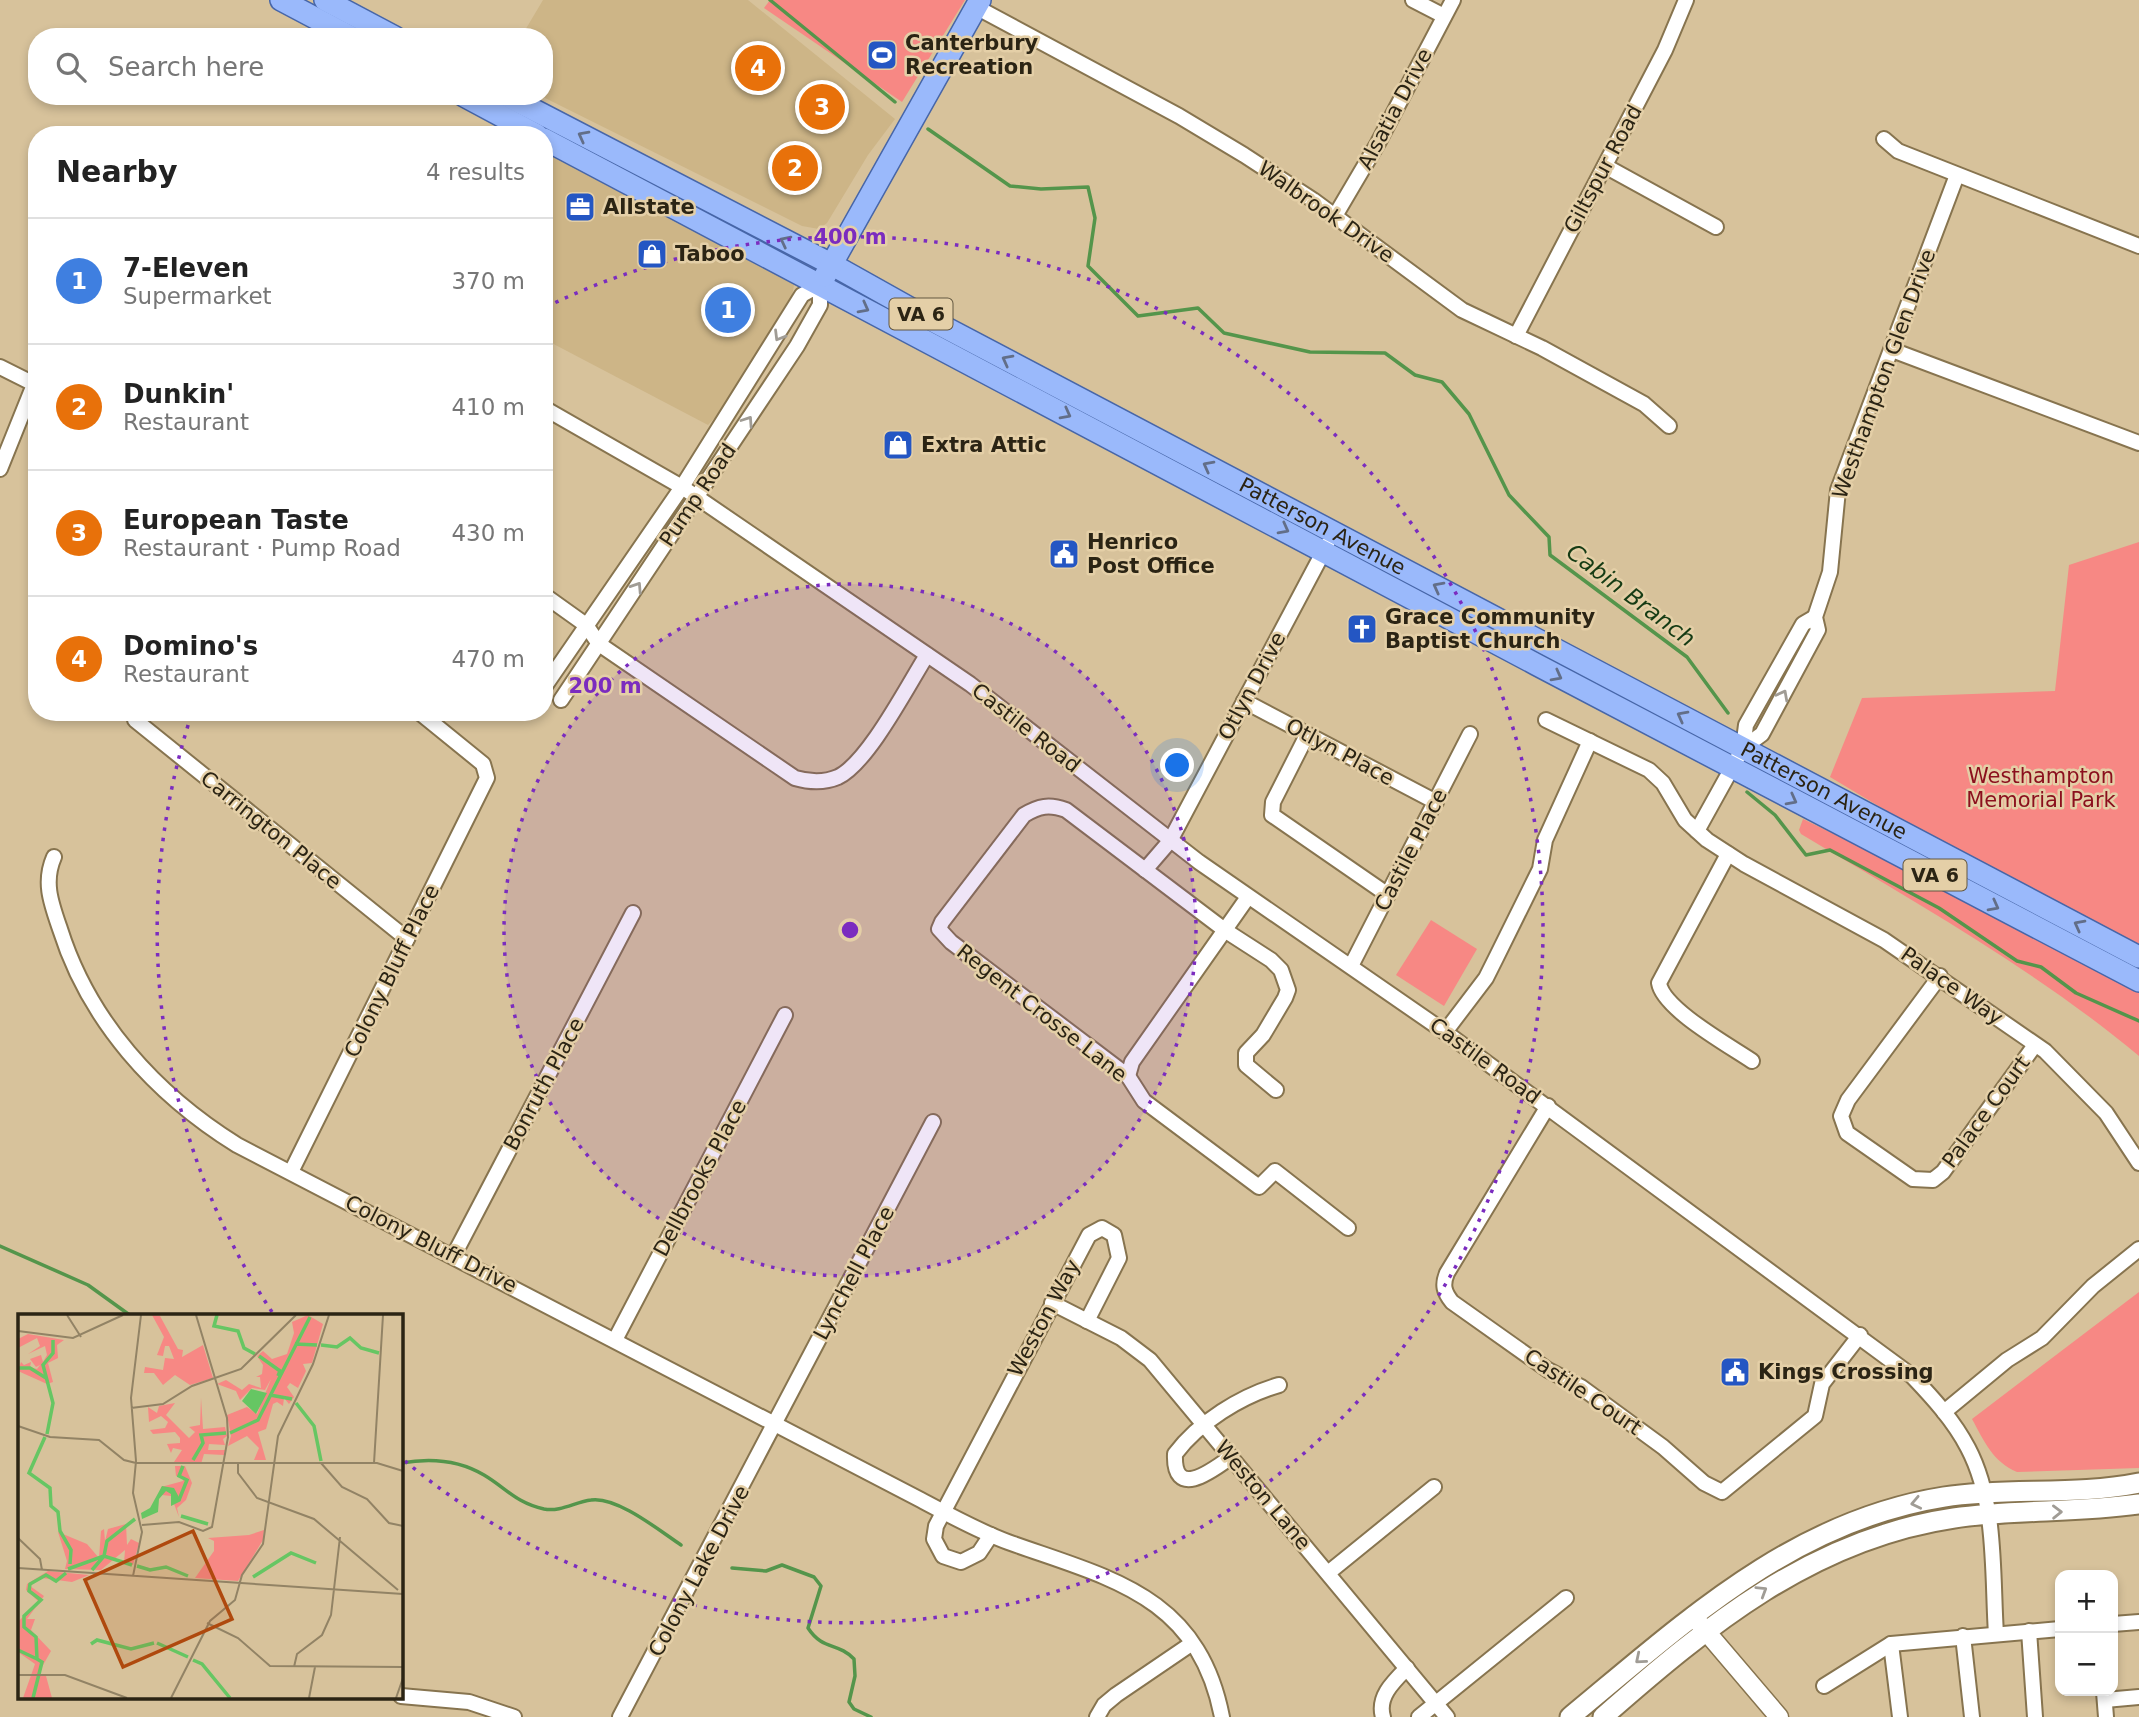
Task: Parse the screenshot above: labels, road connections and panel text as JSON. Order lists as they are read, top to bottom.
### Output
{
  "streets": {
    "main road": ["VA 6", "Pump Road", "Patterson Avenue"],
    "street": [
      "Alsatia Drive",
      "Giltspur Road",
      "Walbrook Drive",
      "Westhampton Glen Drive",
      "Otlyn Drive",
      "Castile Road",
      "Otlyn Place",
      "Carrington Place",
      "Castile Place",
      "Colony Bluff Place",
      "Palace Way",
      "Regent Crosse Lane",
      "Bonruth Place",
      "Palace Court",
      "Dellbrooks Place",
      "Colony Bluff Drive",
      "Lynchell Place",
      "Weston Way",
      "Castile Court",
      "Weston Lane",
      "Colony Lake Drive"
    ]
  },
  "crossings": [
    ["Alsatia Drive", "Walbrook Drive"],
    ["Giltspur Road", "Walbrook Drive"],
    ["Walbrook Drive", "Pump Road"],
    ["Westhampton Glen Drive", "Patterson Avenue"],
    ["Pump Road", "Patterson Avenue"],
    ["Pump Road", "Castile Road"],
    ["Patterson Avenue", "Otlyn Drive"],
    ["Otlyn Drive", "Castile Road"],
    ["Otlyn Drive", "Otlyn Place"],
    ["Otlyn Drive", "Regent Crosse Lane"],
    ["Castile Road", "Castile Place"],
    ["Castile Road", "Castile Court"],
    ["Otlyn Place", "Castile Place"],
    ["Carrington Place", "Colony Bluff Place"],
    ["Colony Bluff Place", "Colony Bluff Drive"],
    ["Palace Way", "Palace Court"],
    ["Bonruth Place", "Colony Bluff Drive"],
    ["Dellbrooks Place", "Colony Bluff Drive"],
    ["Colony Bluff Drive", "Lynchell Place"],
    ["Colony Bluff Drive", "Weston Way"],
    ["Colony Bluff Drive", "Colony Lake Drive"],
    ["Lynchell Place", "Colony Lake Drive"],
    ["Weston Way", "Weston Lane"]
  ],
  "water": ["Cabin Branch"],
  "parks": ["Westhampton Memorial Park"],
  "places": {
    "sports": ["Canterbury Recreation"],
    "office": ["Allstate"],
    "shop": ["Taboo", "Extra Attic"],
    "public building": ["Henrico Post Office", "Kings Crossing"],
    "church": ["Grace Community Baptist Church"]
  },
  "page": {
    "search": "Search here",
    "pins": [
      "4",
      "3",
      "2",
      "1"
    ],
    "heading": ["Nearby", "4 results"],
    "list": [
      {
        "mark": "1",
        "name": "7-Eleven",
        "note": "Supermarket",
        "value": "370 m"
      },
      {
        "mark": "2",
        "name": "Dunkin'",
        "note": "Restaurant",
        "value": "410 m"
      },
      {
        "mark": "3",
        "name": "European Taste",
        "note": "Restaurant · Pump Road",
        "value": "430 m"
      },
      {
        "mark": "4",
        "name": "Domino's",
        "note": "Restaurant",
        "value": "470 m"
      }
    ],
    "map_buttons": ["+", "−"]
  },
  "rings": ["400 m", "200 m"]
}
